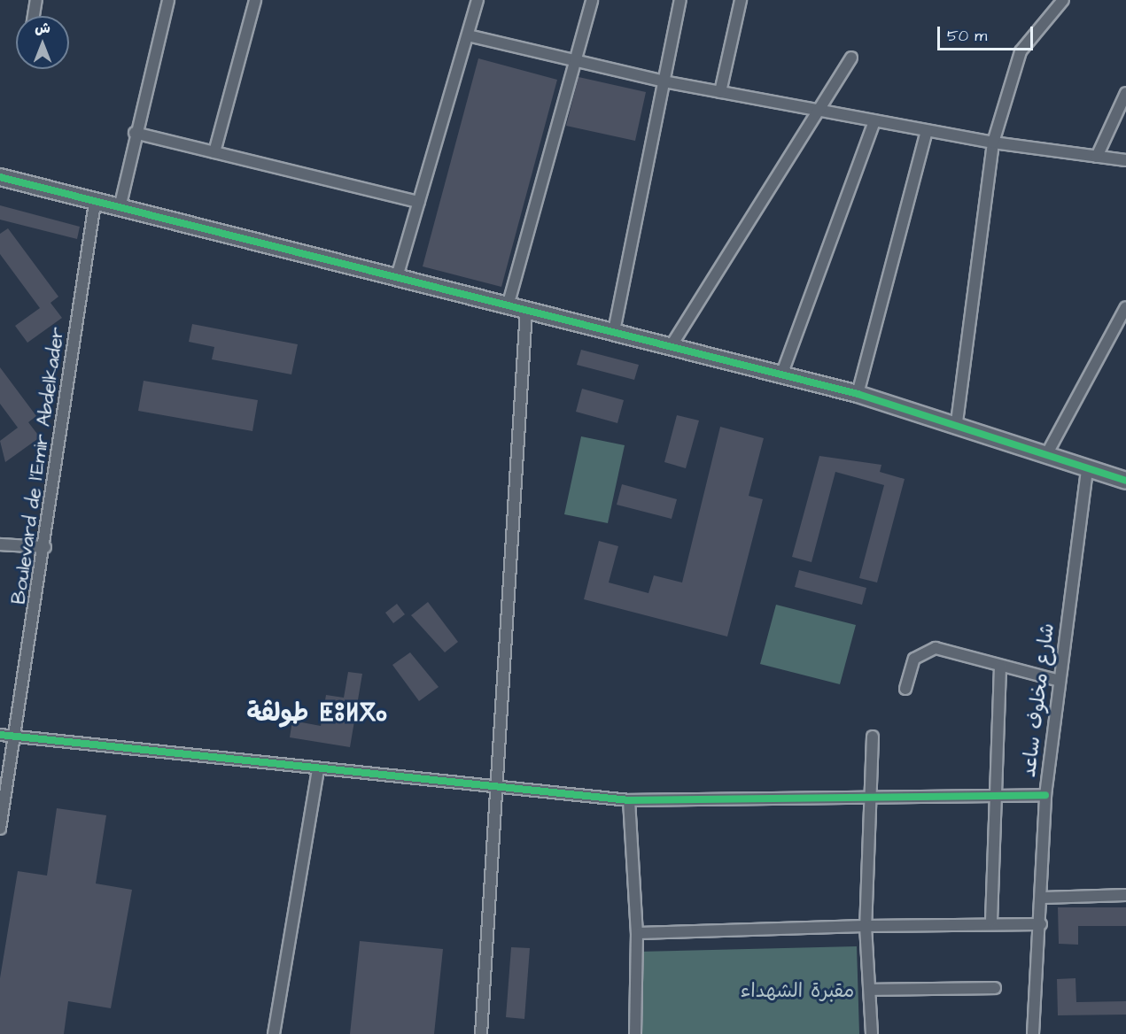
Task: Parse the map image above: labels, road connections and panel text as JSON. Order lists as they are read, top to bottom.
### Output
{
  "streets": {
    "street": ["Boulevard de l'Emir Abdelkader", "شارع مخلوف ساعد"]
  },
  "districts": ["طولڤة ⵟⵓⵍⴳⴰ"],
  "parks": ["مقبرة الشهداء"],
  "scale_bar": "50 m",
  "north": "top"
}
